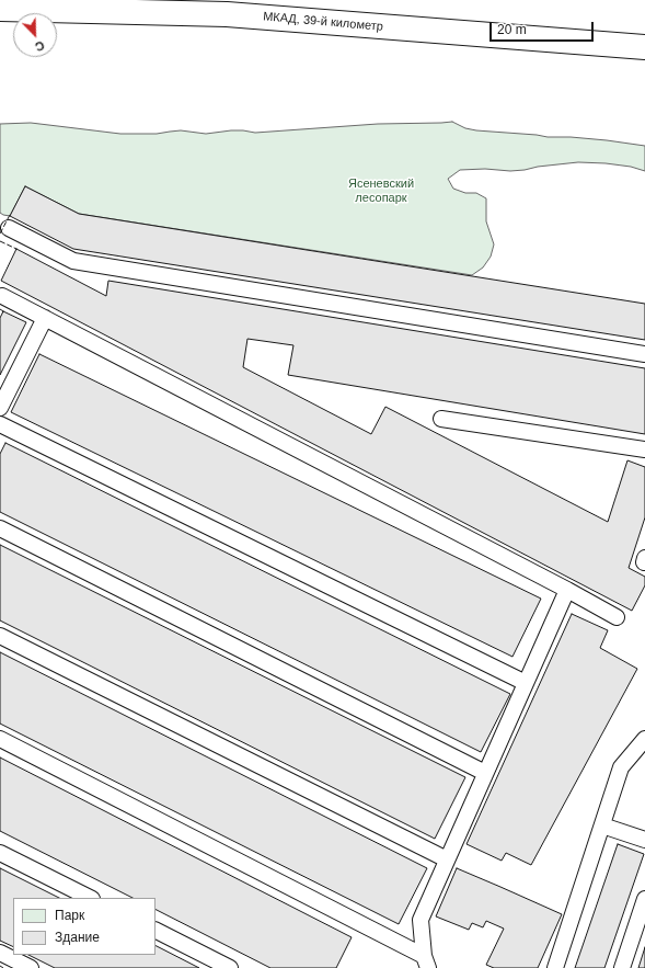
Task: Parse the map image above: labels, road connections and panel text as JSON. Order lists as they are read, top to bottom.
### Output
{
  "streets": {
    "highway": ["МКАД, 39-й километр"]
  },
  "parks": ["Ясеневский лесопарк"],
  "legend": ["Парк", "Здание"],
  "scale_bar": "20 m",
  "north": "bottom right"
}
